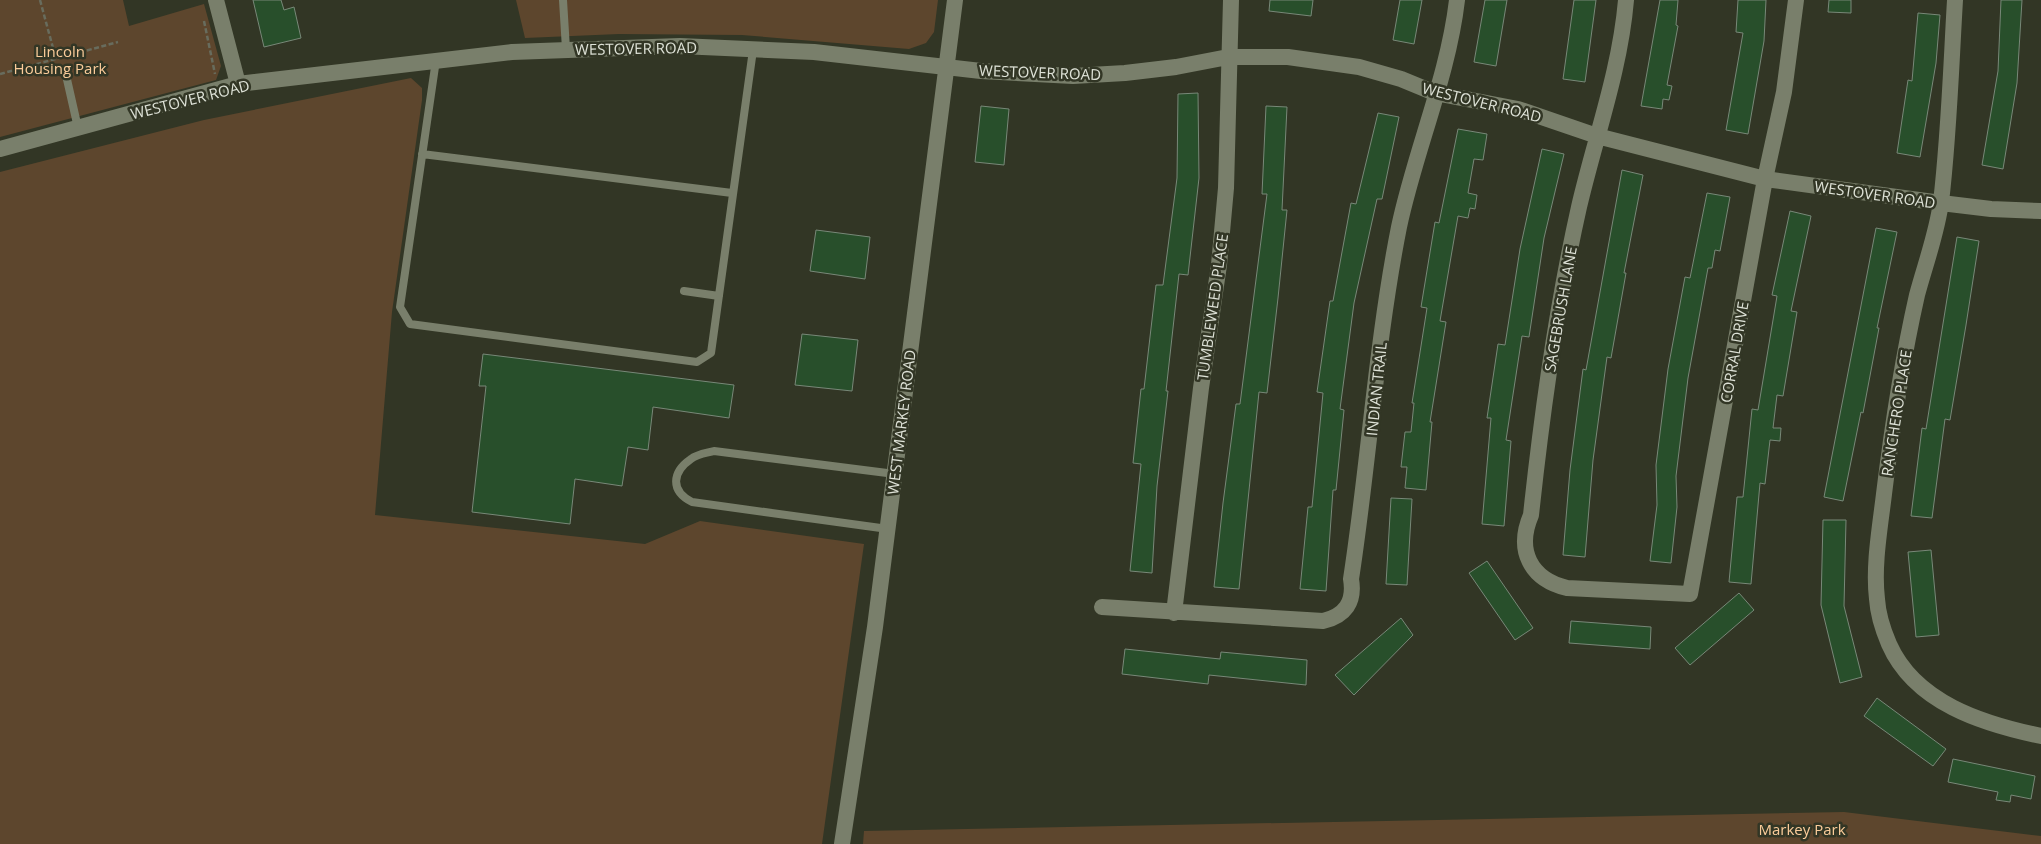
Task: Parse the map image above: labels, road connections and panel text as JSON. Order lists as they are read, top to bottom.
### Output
{
  "streets": {
    "street": [
      "WESTOVER ROAD",
      "TUMBLEWEED PLACE",
      "SAGEBRUSH LANE",
      "CORRAL DRIVE",
      "INDIAN TRAIL",
      "RANCHERO PLACE",
      "WEST MARKEY ROAD"
    ]
  },
  "crossings": [
    ["WESTOVER ROAD", "TUMBLEWEED PLACE"],
    ["WESTOVER ROAD", "SAGEBRUSH LANE"],
    ["WESTOVER ROAD", "CORRAL DRIVE"],
    ["WESTOVER ROAD", "INDIAN TRAIL"],
    ["WESTOVER ROAD", "RANCHERO PLACE"],
    ["WESTOVER ROAD", "WEST MARKEY ROAD"],
    ["TUMBLEWEED PLACE", "INDIAN TRAIL"],
    ["SAGEBRUSH LANE", "CORRAL DRIVE"]
  ],
  "parks": ["Lincoln Housing Park", "Markey Park"]
}
